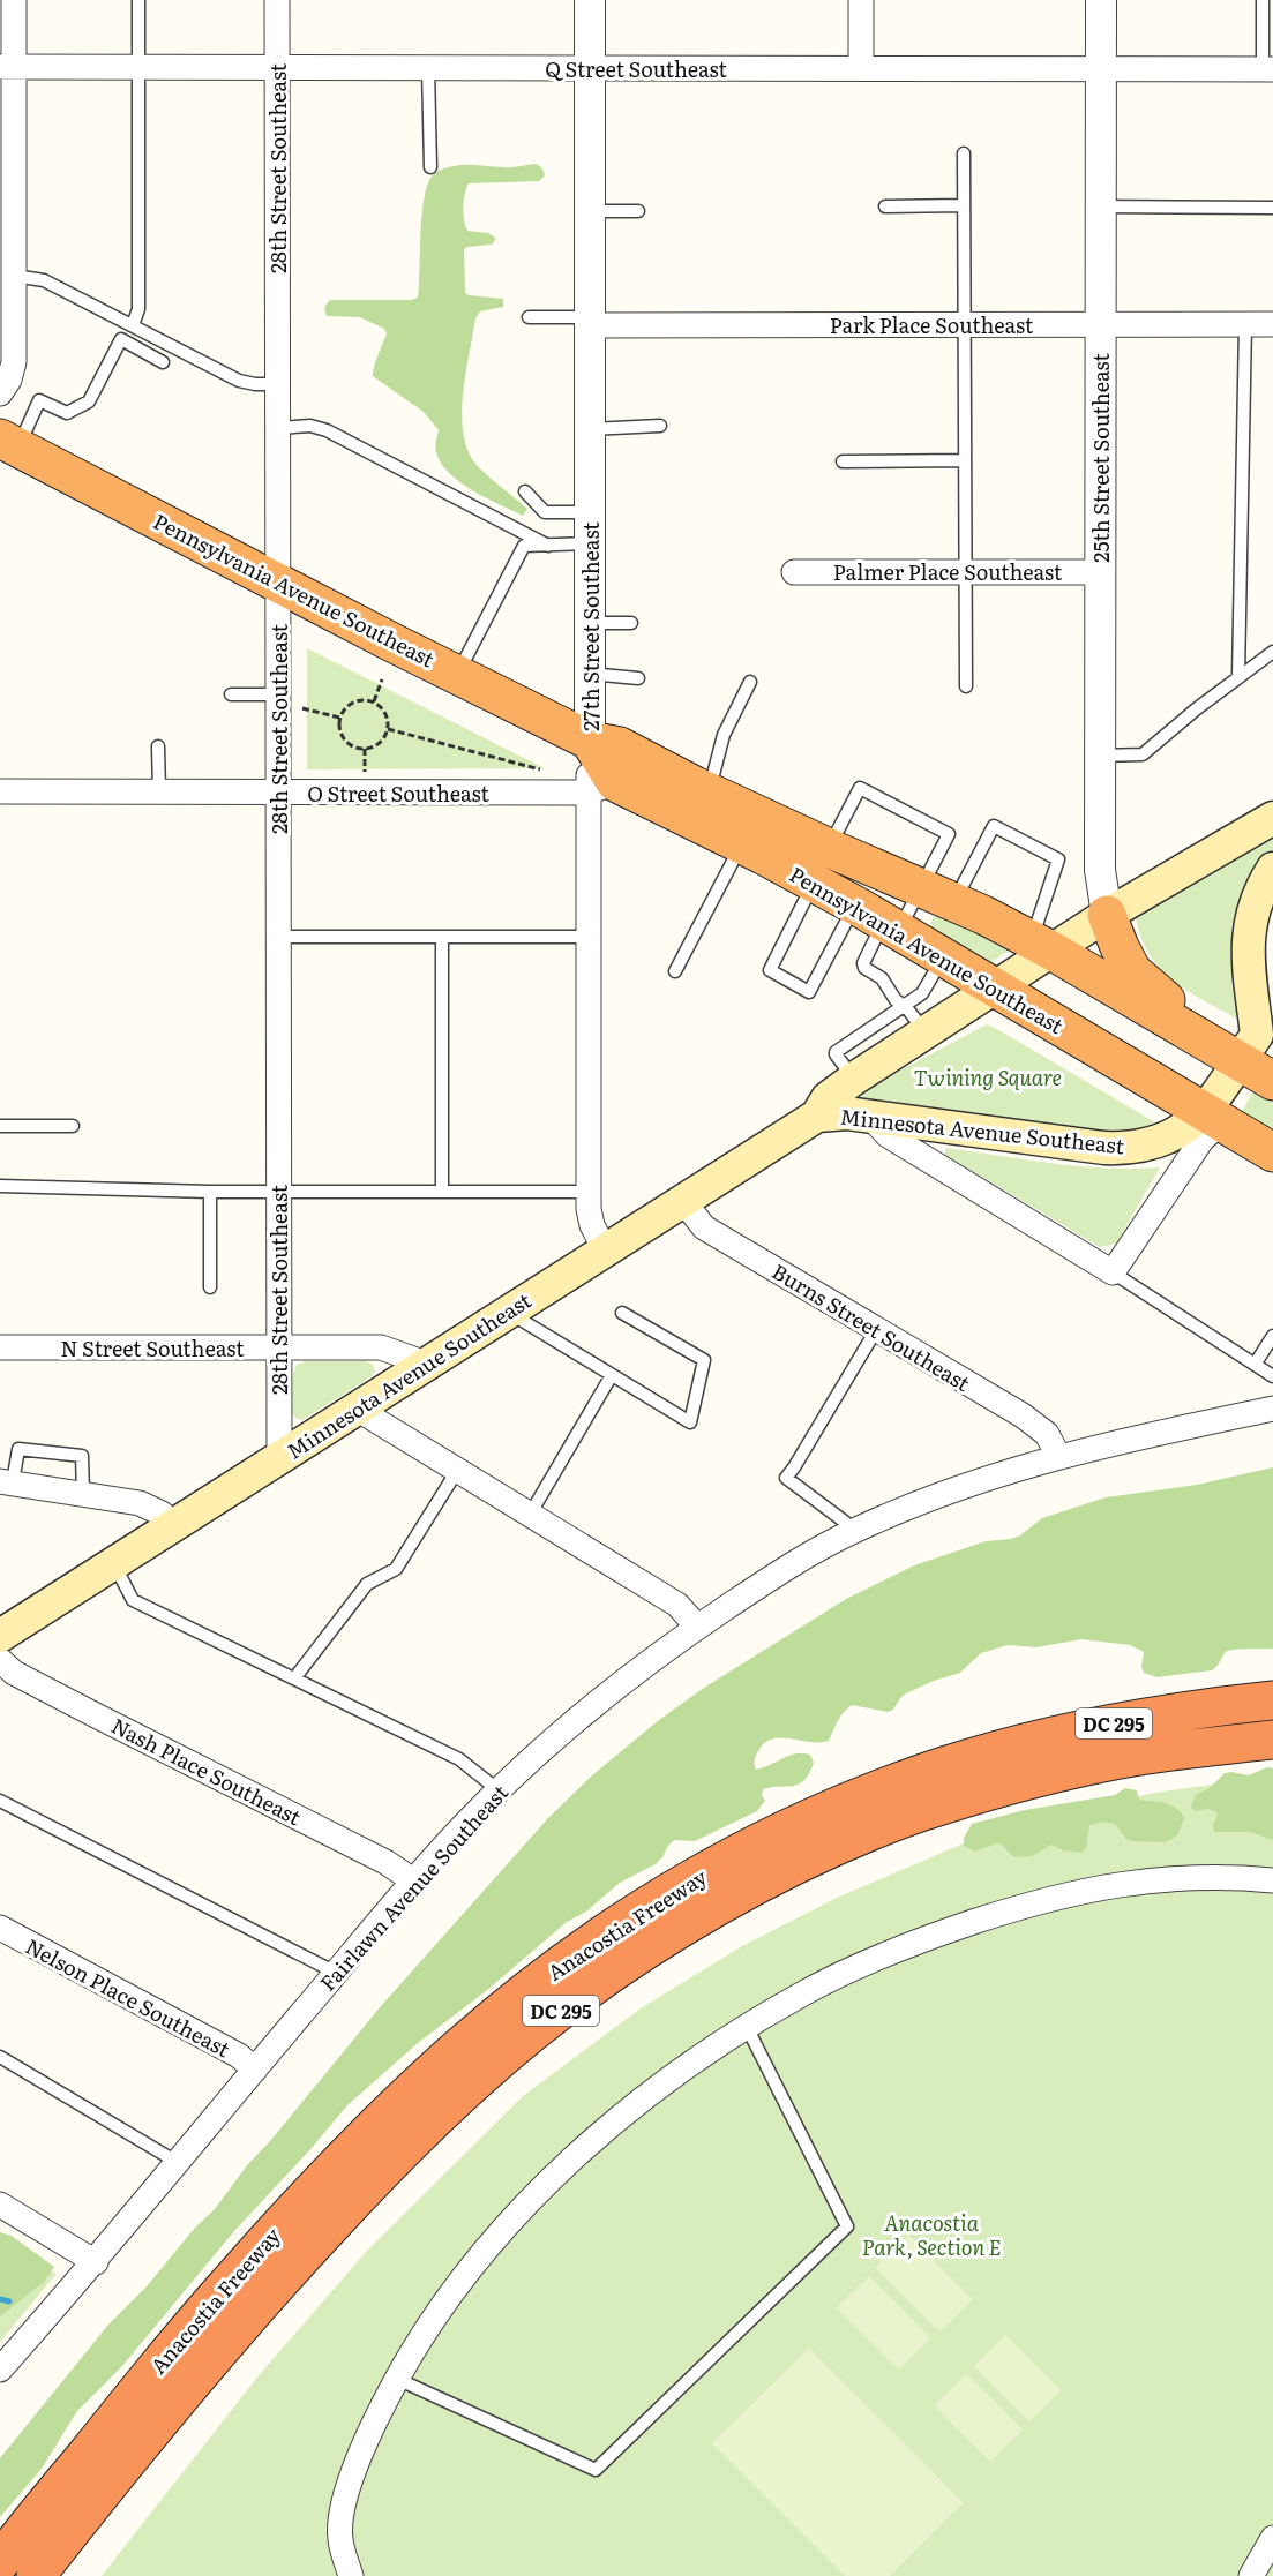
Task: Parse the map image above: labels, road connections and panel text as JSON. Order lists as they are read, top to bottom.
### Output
{
  "streets": {
    "highway": ["Pennsylvania Avenue Southeast", "DC 295", "Anacostia Freeway"],
    "main road": ["Minnesota Avenue Southeast"],
    "street": [
      "Q Street Southeast",
      "28th Street Southeast",
      "Park Place Southeast",
      "25th Street Southeast",
      "Palmer Place Southeast",
      "27th Street Southeast",
      "O Street Southeast",
      "Burns Street Southeast",
      "N Street Southeast",
      "Nash Place Southeast",
      "Fairlawn Avenue Southeast",
      "Nelson Place Southeast"
    ]
  },
  "crossings": [
    ["Q Street Southeast", "28th Street Southeast"],
    ["Q Street Southeast", "25th Street Southeast"],
    ["Q Street Southeast", "27th Street Southeast"],
    ["28th Street Southeast", "Pennsylvania Avenue Southeast"],
    ["28th Street Southeast", "O Street Southeast"],
    ["28th Street Southeast", "Minnesota Avenue Southeast"],
    ["28th Street Southeast", "N Street Southeast"],
    ["Park Place Southeast", "25th Street Southeast"],
    ["Park Place Southeast", "27th Street Southeast"],
    ["25th Street Southeast", "Palmer Place Southeast"],
    ["25th Street Southeast", "Minnesota Avenue Southeast"],
    ["Pennsylvania Avenue Southeast", "27th Street Southeast"],
    ["Pennsylvania Avenue Southeast", "O Street Southeast"],
    ["Pennsylvania Avenue Southeast", "Minnesota Avenue Southeast"],
    ["Minnesota Avenue Southeast", "Burns Street Southeast"],
    ["Minnesota Avenue Southeast", "N Street Southeast"],
    ["Burns Street Southeast", "Fairlawn Avenue Southeast"],
    ["Nash Place Southeast", "Fairlawn Avenue Southeast"],
    ["Fairlawn Avenue Southeast", "Nelson Place Southeast"]
  ],
  "parks": ["Twining Square", "Anacostia Park, Section E"]
}
